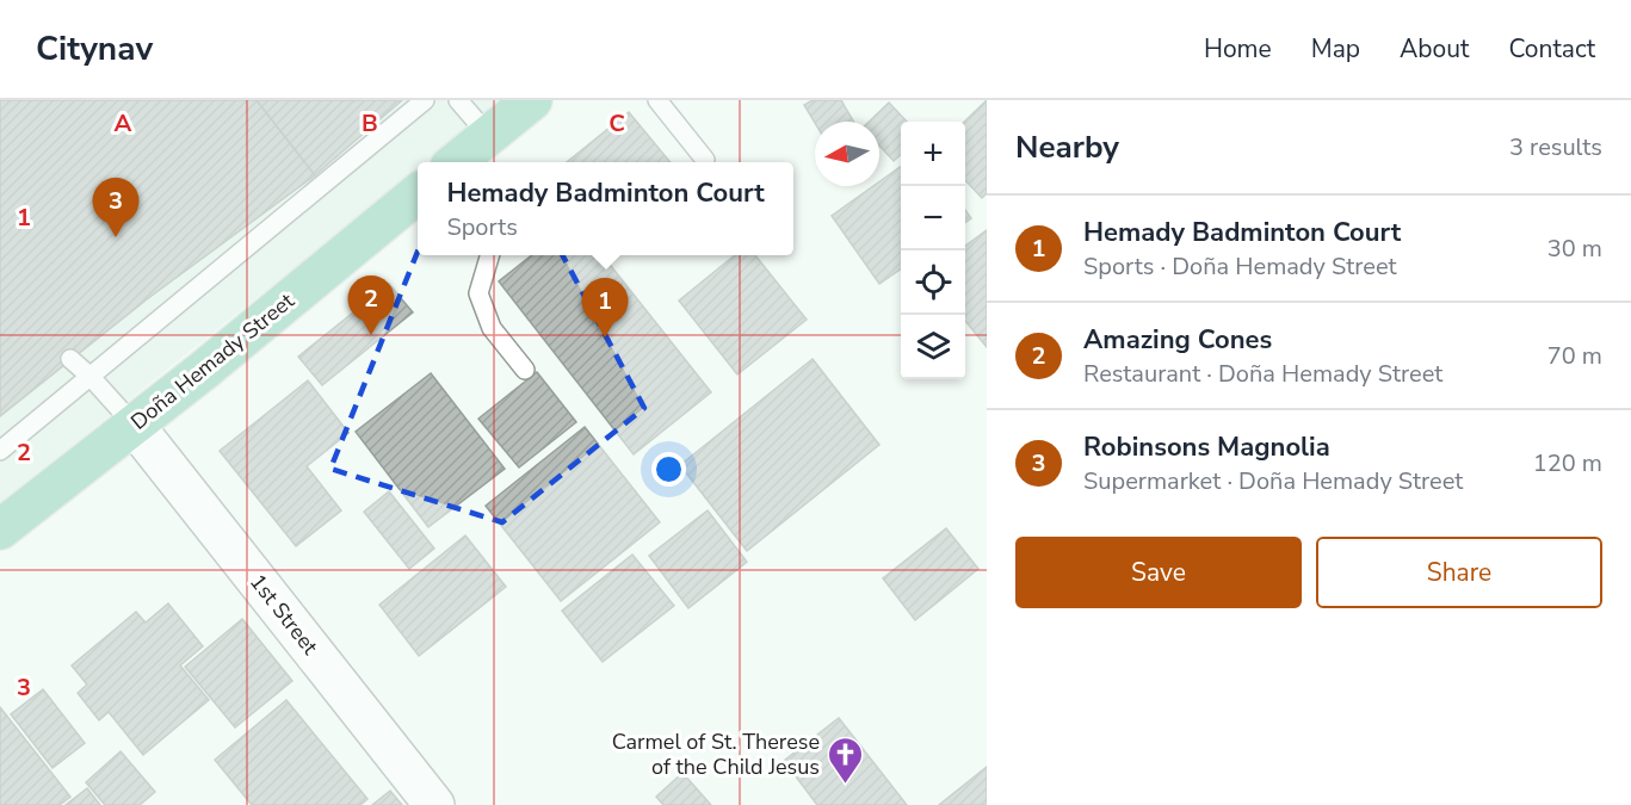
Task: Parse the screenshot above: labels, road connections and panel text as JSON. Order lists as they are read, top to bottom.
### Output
{
  "streets": {
    "main road": ["Doña Hemady Street"],
    "street": ["1st Street"]
  },
  "crossings": [
    ["Doña Hemady Street", "1st Street"]
  ],
  "places": {
    "church": ["Carmel of St. Therese of the Child Jesus"]
  },
  "north": "left",
  "page": {
    "header": "Citynav",
    "nav": [
      "Home",
      "Map",
      "About",
      "Contact"
    ],
    "heading": ["Nearby", "3 results"],
    "map_buttons": ["+", "−"],
    "popup": ["Hemady Badminton Court", "Sports"],
    "pins": ["3", "2", "1"],
    "list": [
      {
        "mark": "1",
        "name": "Hemady Badminton Court",
        "note": "Sports · Doña Hemady Street",
        "value": "30 m"
      },
      {
        "mark": "2",
        "name": "Amazing Cones",
        "note": "Restaurant · Doña Hemady Street",
        "value": "70 m"
      },
      {
        "mark": "3",
        "name": "Robinsons Magnolia",
        "note": "Supermarket · Doña Hemady Street",
        "value": "120 m"
      }
    ],
    "buttons": ["Save", "Share"]
  },
  "grid": {
    "columns": ["A", "B", "C"],
    "rows": ["1", "2", "3"]
  }
}
